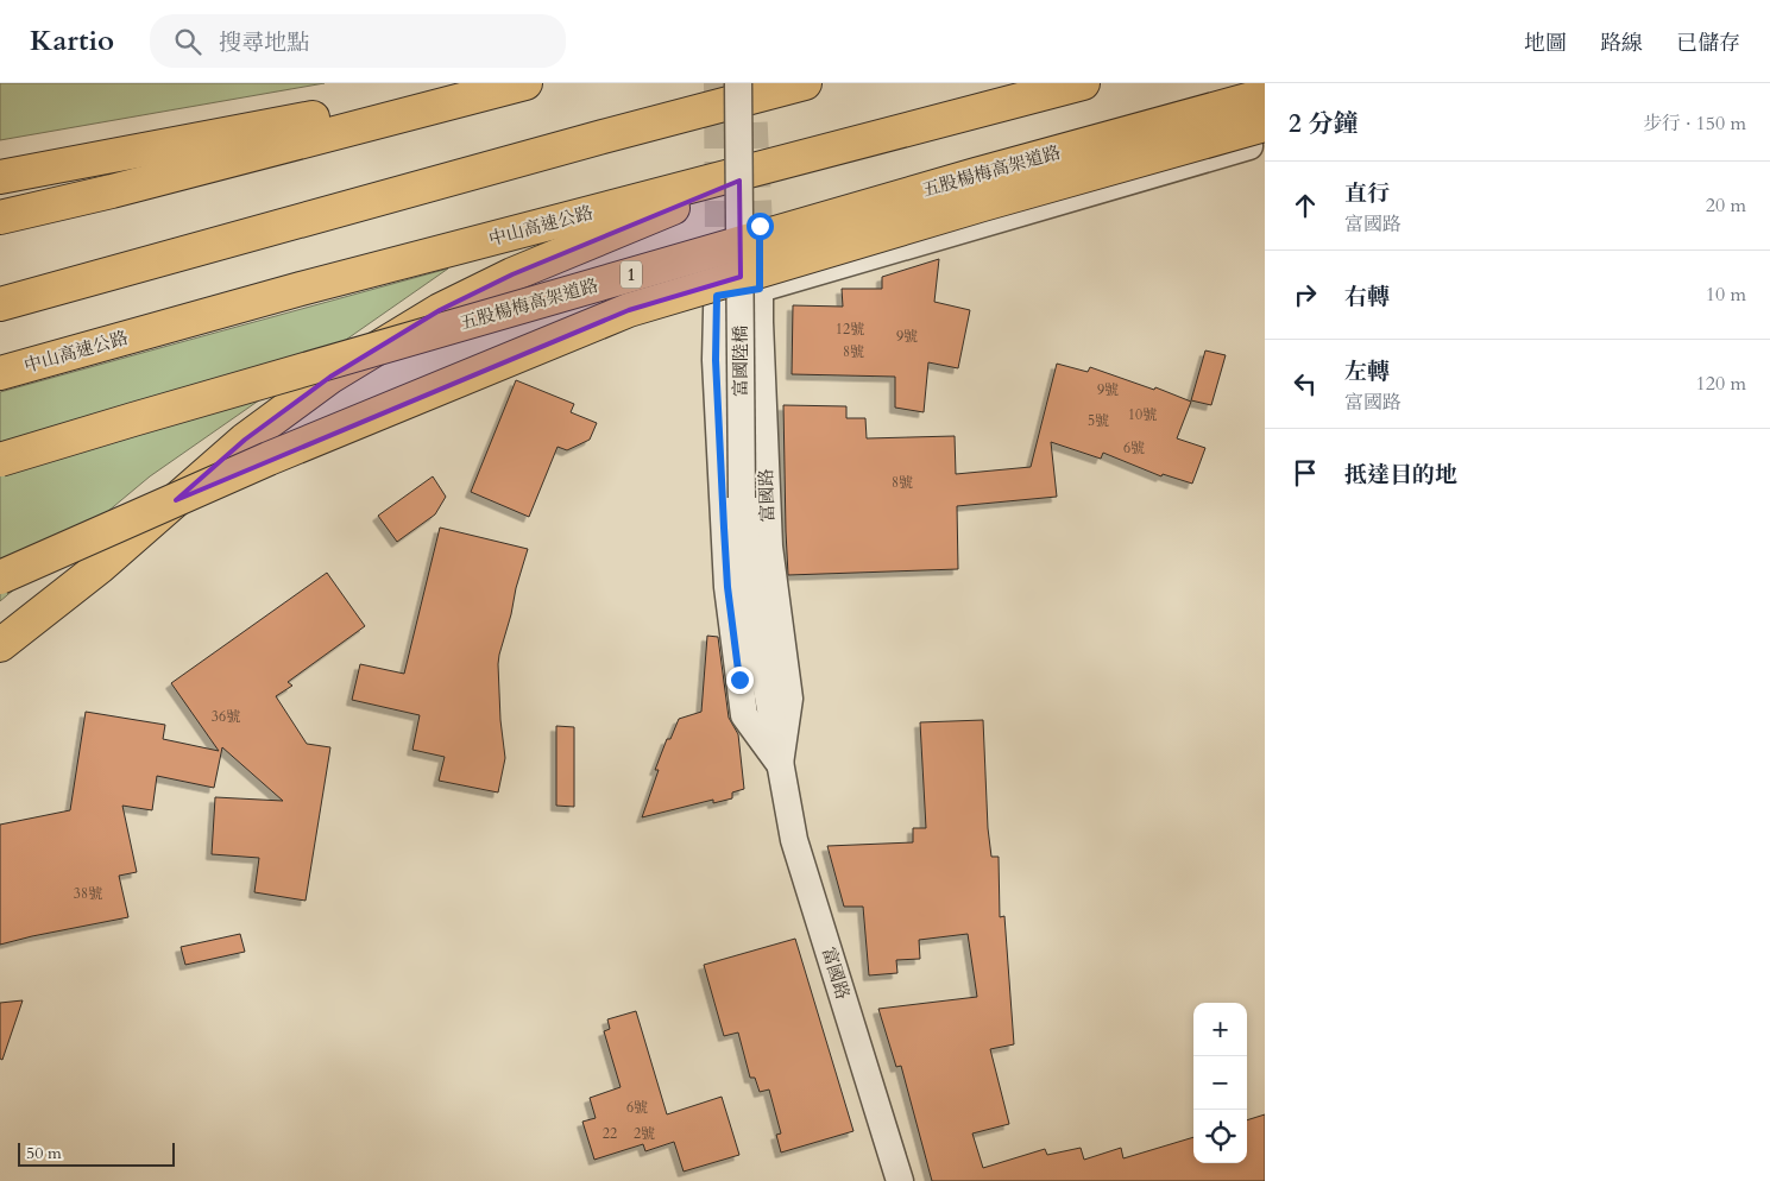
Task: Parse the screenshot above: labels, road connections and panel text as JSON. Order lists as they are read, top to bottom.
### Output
{
  "streets": {
    "highway": ["五股楊梅高架道路", "中山高速公路", "1"],
    "street": ["富國陸橋", "富國路"]
  },
  "crossings": [
    ["富國陸橋", "富國路"]
  ],
  "house_numbers": [
    "12號",
    "9號",
    "8號",
    "9號",
    "10號",
    "5號",
    "6號",
    "8號",
    "36號",
    "38號",
    "6號",
    "22",
    "2號"
  ],
  "scale_bar": "50 m",
  "page": {
    "header": "Kartio",
    "search": "搜尋地點",
    "nav": ["地圖", "路線", "已儲存"],
    "heading": ["2 分鐘", "步行 · 150 m"],
    "list": [
      ["直行", "富國路", "20 m"],
      ["右轉", "10 m"],
      ["左轉", "富國路", "120 m"],
      "抵達目的地"
    ],
    "map_buttons": ["+", "−"],
    "scale": "50 m"
  }
}
